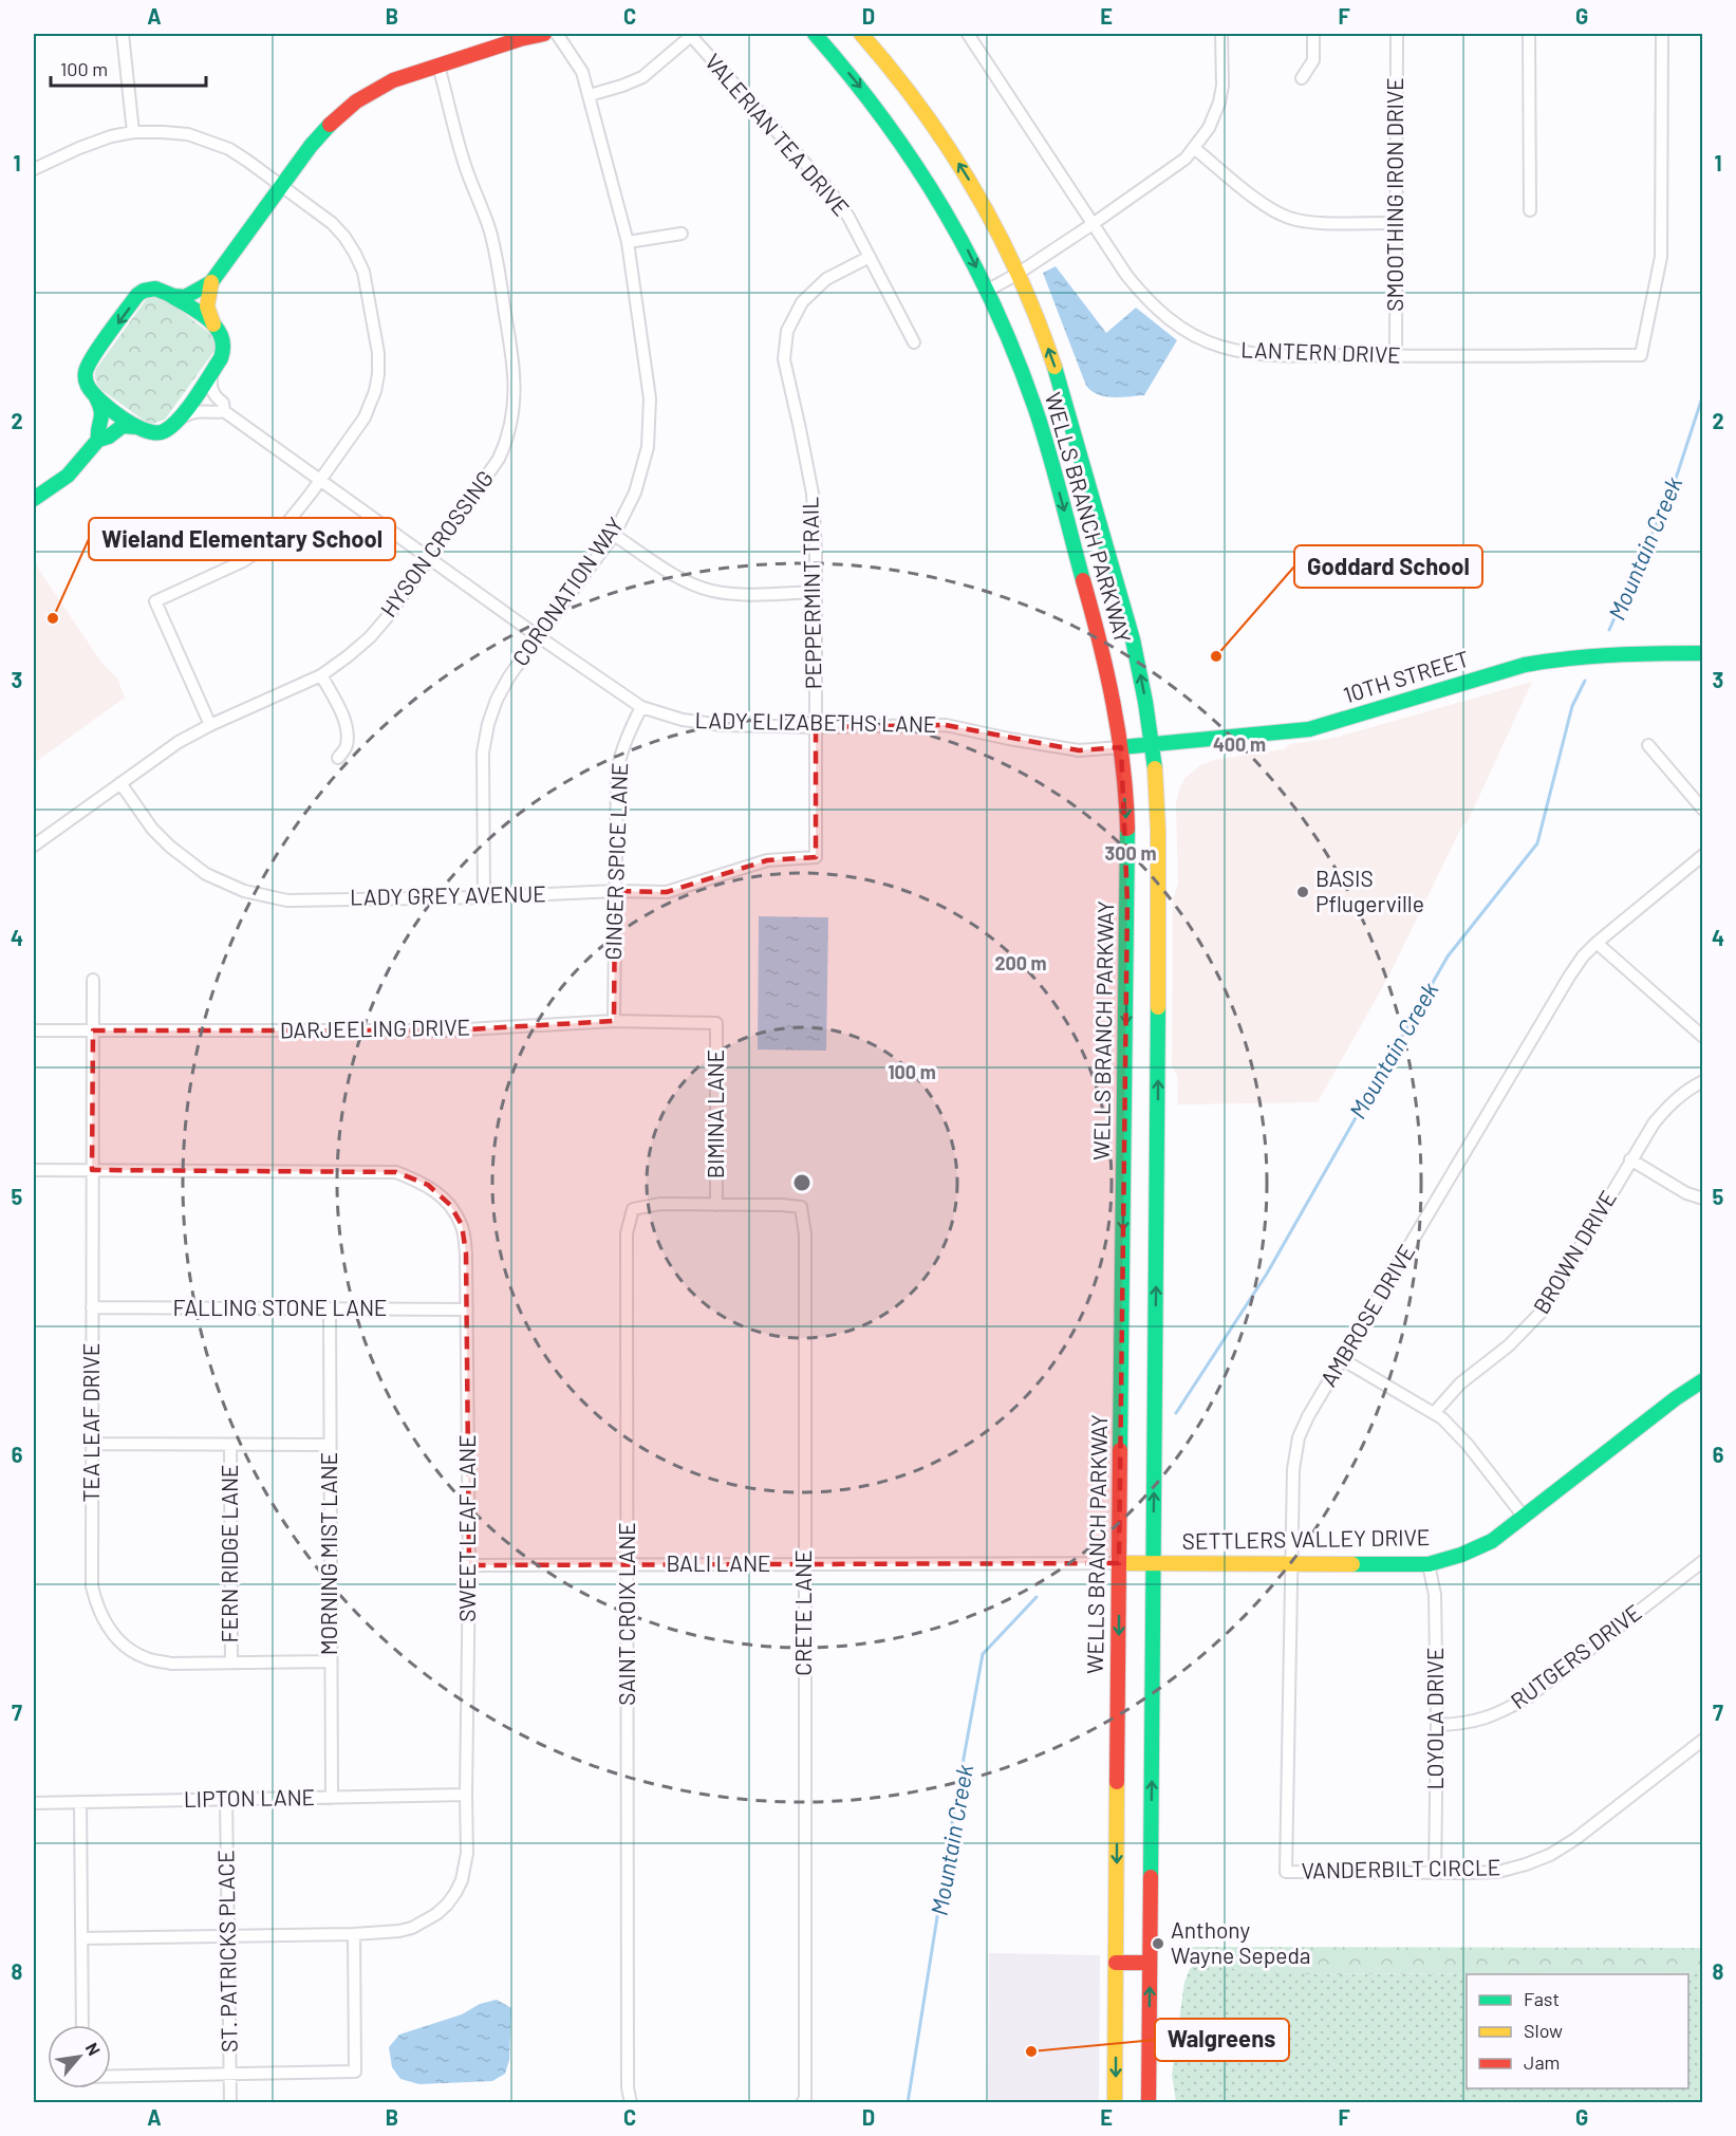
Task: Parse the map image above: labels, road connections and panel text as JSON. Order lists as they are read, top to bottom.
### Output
{
  "streets": {
    "main road": ["WELLS BRANCH PARKWAY", "10TH STREET", "SETTLERS VALLEY DRIVE"],
    "street": [
      "VALERIAN TEA DRIVE",
      "SMOOTHING IRON DRIVE",
      "LANTERN DRIVE",
      "HYSON CROSSING",
      "CORONATION WAY",
      "PEPPERMINT TRAIL",
      "LADY ELIZABETHS LANE",
      "GINGER SPICE LANE",
      "LADY GREY AVENUE",
      "DARJEELING DRIVE",
      "BIMINA LANE",
      "BROWN DRIVE",
      "FALLING STONE LANE",
      "AMBROSE DRIVE",
      "TEA LEAF DRIVE",
      "SWEET LEAF LANE",
      "FERN RIDGE LANE",
      "MORNING MIST LANE",
      "BALI LANE",
      "CRETE LANE",
      "SAINT CROIX LANE",
      "RUTGERS DRIVE",
      "LOYOLA DRIVE",
      "LIPTON LANE",
      "VANDERBILT CIRCLE",
      "ST. PATRICKS PLACE"
    ]
  },
  "crossings": [
    ["VALERIAN TEA DRIVE", "CORONATION WAY"],
    ["VALERIAN TEA DRIVE", "PEPPERMINT TRAIL"],
    ["SMOOTHING IRON DRIVE", "LANTERN DRIVE"],
    ["WELLS BRANCH PARKWAY", "10TH STREET"],
    ["WELLS BRANCH PARKWAY", "LADY ELIZABETHS LANE"],
    ["WELLS BRANCH PARKWAY", "SETTLERS VALLEY DRIVE"],
    ["WELLS BRANCH PARKWAY", "BALI LANE"],
    ["HYSON CROSSING", "LADY ELIZABETHS LANE"],
    ["HYSON CROSSING", "LADY GREY AVENUE"],
    ["CORONATION WAY", "LADY ELIZABETHS LANE"],
    ["CORONATION WAY", "LADY GREY AVENUE"],
    ["PEPPERMINT TRAIL", "LADY ELIZABETHS LANE"],
    ["PEPPERMINT TRAIL", "LADY GREY AVENUE"],
    ["10TH STREET", "LADY ELIZABETHS LANE"],
    ["LADY ELIZABETHS LANE", "GINGER SPICE LANE"],
    ["GINGER SPICE LANE", "LADY GREY AVENUE"],
    ["GINGER SPICE LANE", "DARJEELING DRIVE"],
    ["DARJEELING DRIVE", "BIMINA LANE"],
    ["DARJEELING DRIVE", "TEA LEAF DRIVE"],
    ["BIMINA LANE", "CRETE LANE"],
    ["BIMINA LANE", "SAINT CROIX LANE"],
    ["FALLING STONE LANE", "TEA LEAF DRIVE"],
    ["FALLING STONE LANE", "SWEET LEAF LANE"],
    ["FALLING STONE LANE", "MORNING MIST LANE"],
    ["AMBROSE DRIVE", "SETTLERS VALLEY DRIVE"],
    ["AMBROSE DRIVE", "VANDERBILT CIRCLE"],
    ["TEA LEAF DRIVE", "SWEET LEAF LANE"],
    ["TEA LEAF DRIVE", "FERN RIDGE LANE"],
    ["TEA LEAF DRIVE", "MORNING MIST LANE"],
    ["SWEET LEAF LANE", "BALI LANE"],
    ["SWEET LEAF LANE", "LIPTON LANE"],
    ["SWEET LEAF LANE", "ST. PATRICKS PLACE"],
    ["SETTLERS VALLEY DRIVE", "BALI LANE"],
    ["SETTLERS VALLEY DRIVE", "LOYOLA DRIVE"],
    ["MORNING MIST LANE", "LIPTON LANE"],
    ["BALI LANE", "CRETE LANE"],
    ["BALI LANE", "SAINT CROIX LANE"],
    ["CRETE LANE", "SAINT CROIX LANE"],
    ["RUTGERS DRIVE", "LOYOLA DRIVE"],
    ["LOYOLA DRIVE", "VANDERBILT CIRCLE"],
    ["LIPTON LANE", "ST. PATRICKS PLACE"]
  ],
  "water": ["Mountain Creek"],
  "places": [
    "Wieland Elementary School",
    "Goddard School",
    "BASIS Pflugerville",
    "Anthony Wayne Sepeda",
    "Walgreens"
  ],
  "legend": ["Fast", "Slow", "Jam"],
  "scale_bar": "100 m",
  "north": "top right",
  "grid": {
    "columns": [
      "A",
      "B",
      "C",
      "D",
      "E",
      "F",
      "G"
    ],
    "rows": [
      "1",
      "2",
      "3",
      "4",
      "5",
      "6",
      "7",
      "8"
    ]
  },
  "rings": [
    "400 m",
    "300 m",
    "200 m",
    "100 m"
  ]
}
